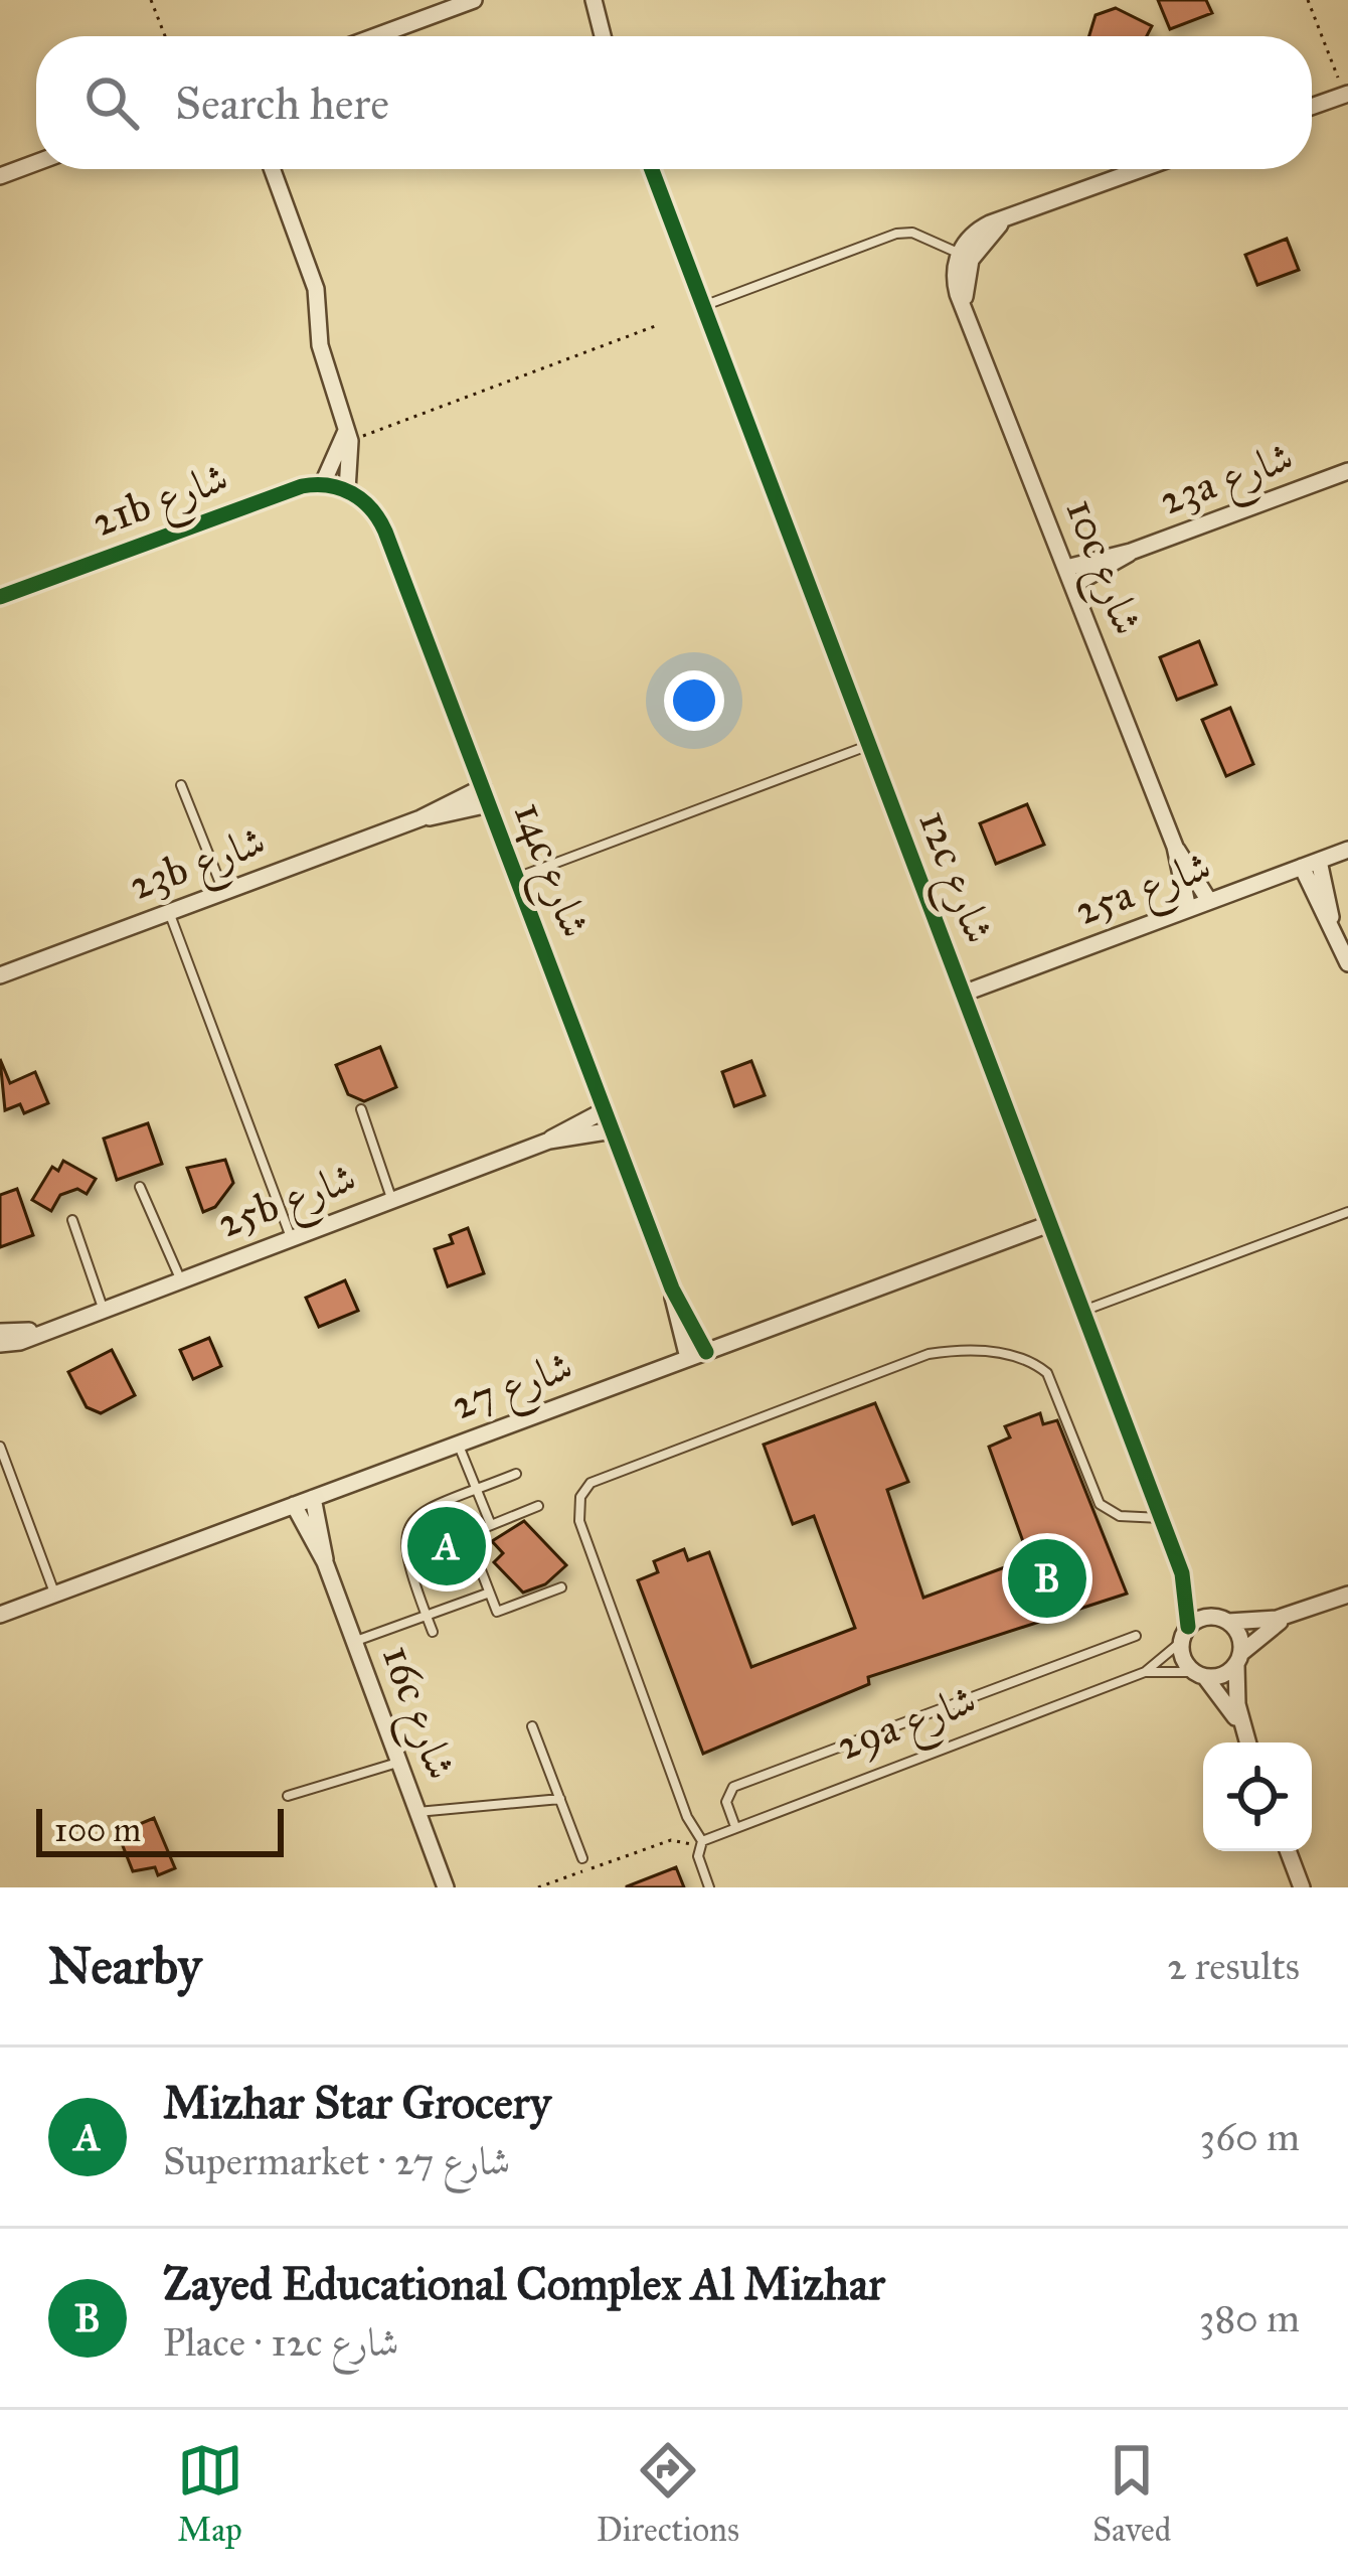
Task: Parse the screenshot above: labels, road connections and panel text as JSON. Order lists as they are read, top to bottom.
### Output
{
  "streets": {
    "street": [
      "23a شارع",
      "21b شارع",
      "10c شارع",
      "23b شارع",
      "14c شارع",
      "12c شارع",
      "25a شارع",
      "25b شارع",
      "شارع 27",
      "16c شارع"
    ],
    "lane": ["29a شارع"]
  },
  "crossings": [
    ["23a شارع", "10c شارع"],
    ["21b شارع", "14c شارع"],
    ["10c شارع", "25a شارع"],
    ["23b شارع", "14c شارع"],
    ["14c شارع", "25b شارع"],
    ["14c شارع", "شارع 27"],
    ["12c شارع", "25a شارع"],
    ["12c شارع", "شارع 27"],
    ["12c شارع", "29a شارع"],
    ["شارع 27", "16c شارع"]
  ],
  "scale_bar": "100 m",
  "page": {
    "search": "Search here",
    "pins": ["A", "B"],
    "scale": "100 m",
    "heading": ["Nearby", "2 results"],
    "list": [
      {
        "mark": "A",
        "name": "Mizhar Star Grocery",
        "note": "Supermarket · شارع 27",
        "value": "360 m"
      },
      {
        "mark": "B",
        "name": "Zayed Educational Complex Al Mizhar",
        "note": "Place · 12c شارع",
        "value": "380 m"
      }
    ],
    "nav": ["Map", "Directions", "Saved"]
  }
}
